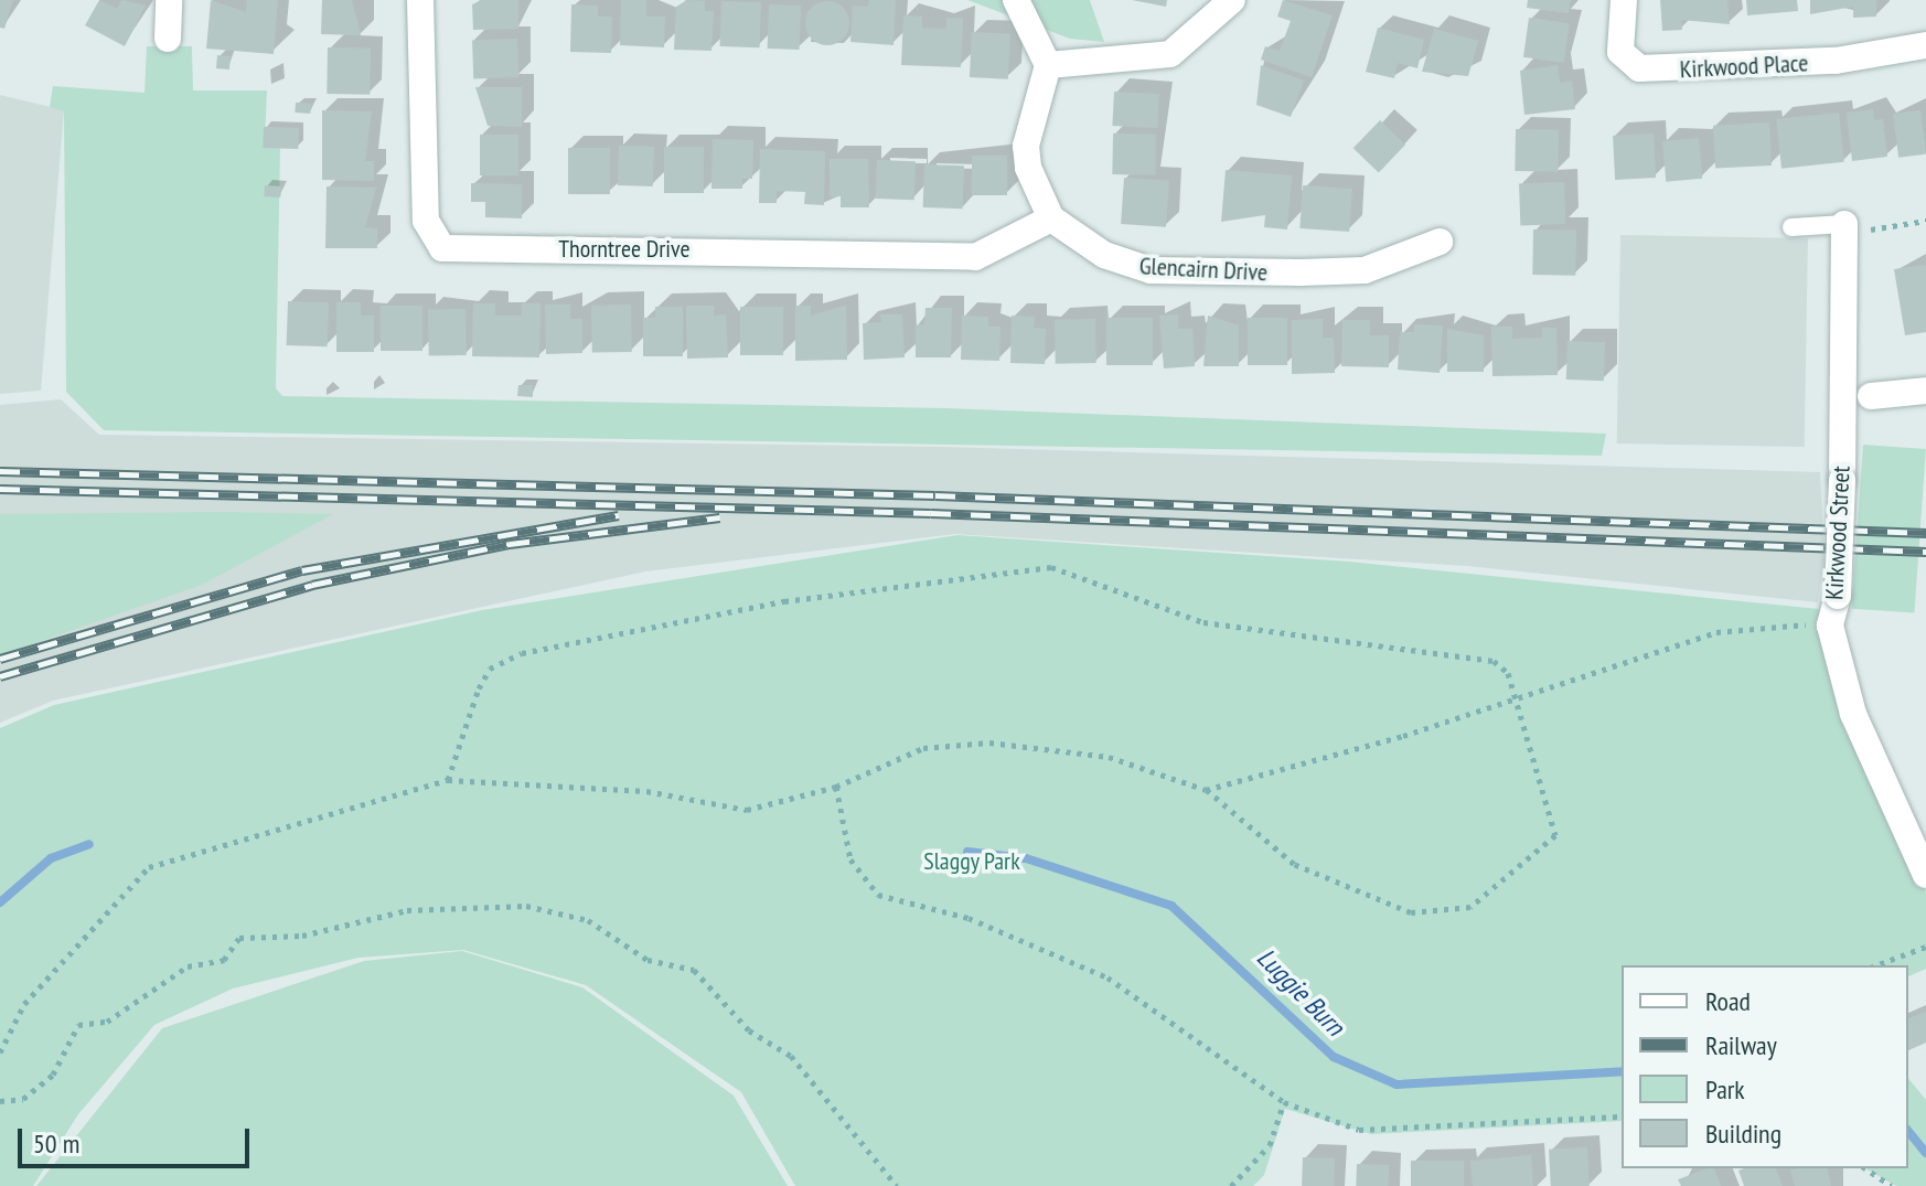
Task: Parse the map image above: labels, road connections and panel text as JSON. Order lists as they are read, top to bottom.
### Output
{
  "streets": {
    "street": [
      "Kirkwood Place",
      "Thorntree Drive",
      "Glencairn Drive",
      "Kirkwood Street"
    ]
  },
  "crossings": [
    ["Thorntree Drive", "Glencairn Drive"]
  ],
  "water": ["Luggie Burn"],
  "parks": ["Slaggy Park"],
  "legend": [
    "Road",
    "Railway",
    "Park",
    "Building"
  ],
  "scale_bar": "50 m"
}
